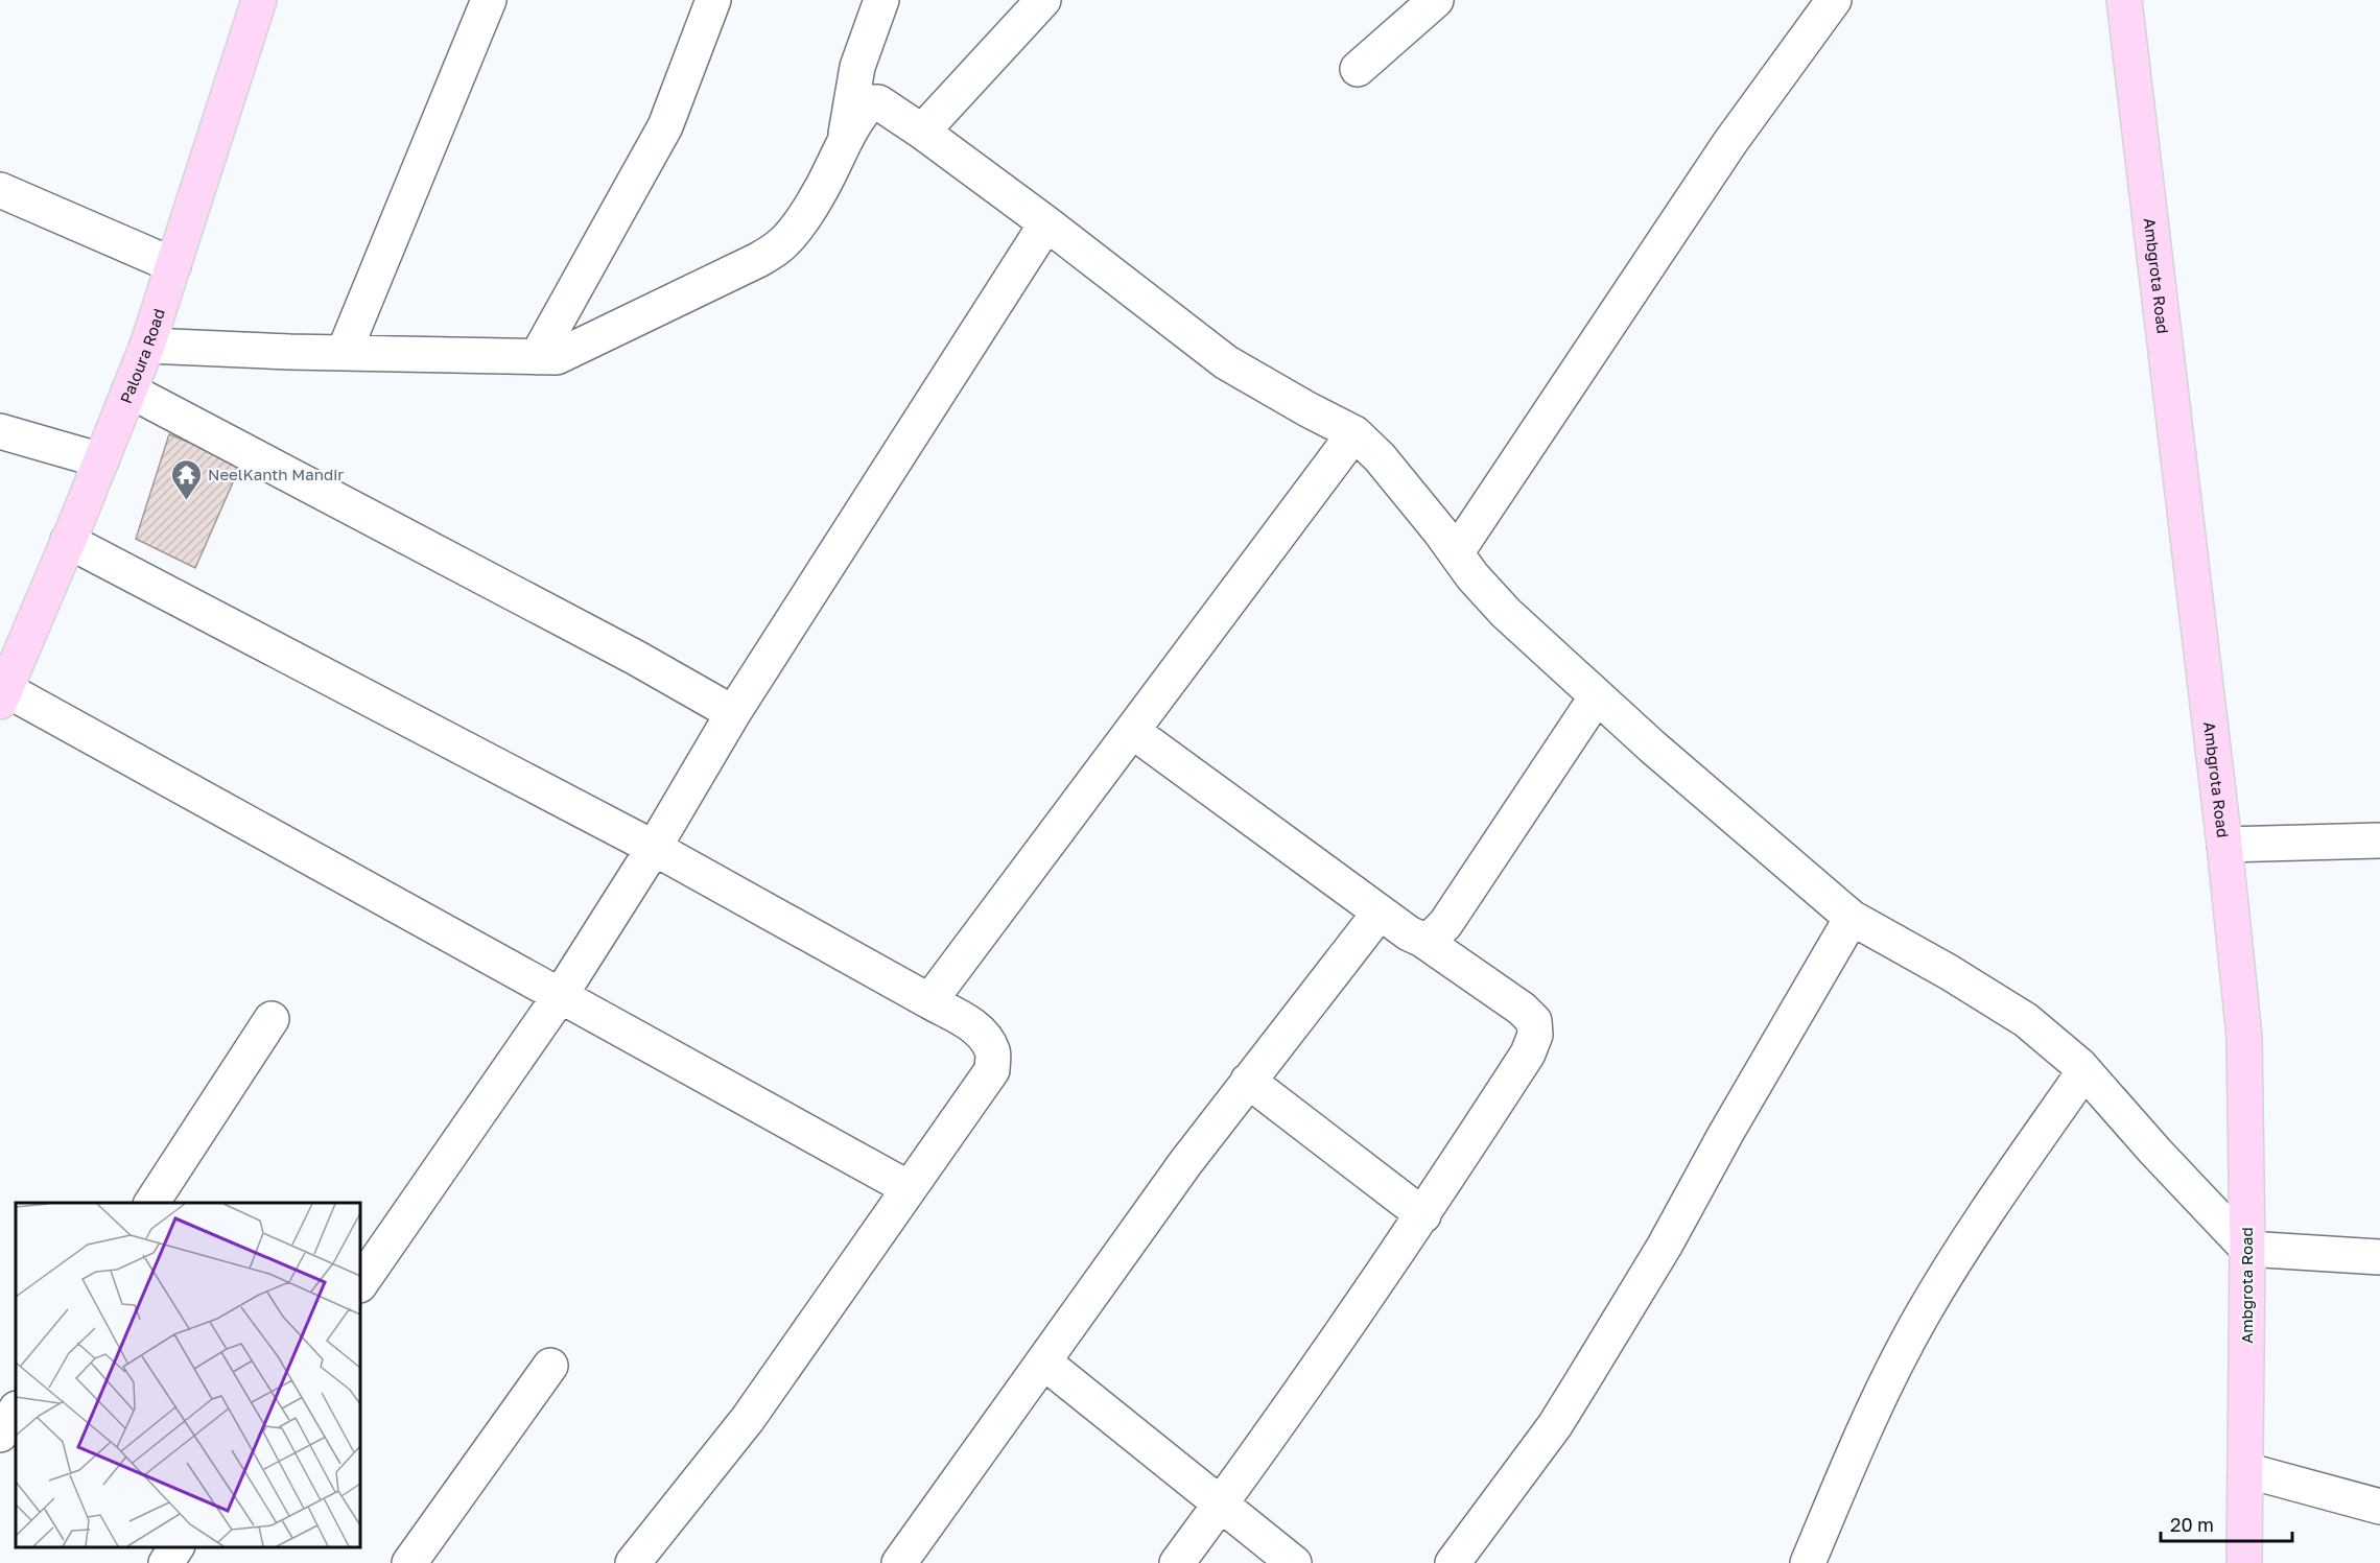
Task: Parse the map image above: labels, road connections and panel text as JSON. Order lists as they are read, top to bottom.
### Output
{
  "streets": {
    "main road": ["Ambgrota Road", "Paloura Road"]
  },
  "places": {
    "temple": ["NeelKanth Mandir"]
  },
  "scale_bar": "20 m"
}
